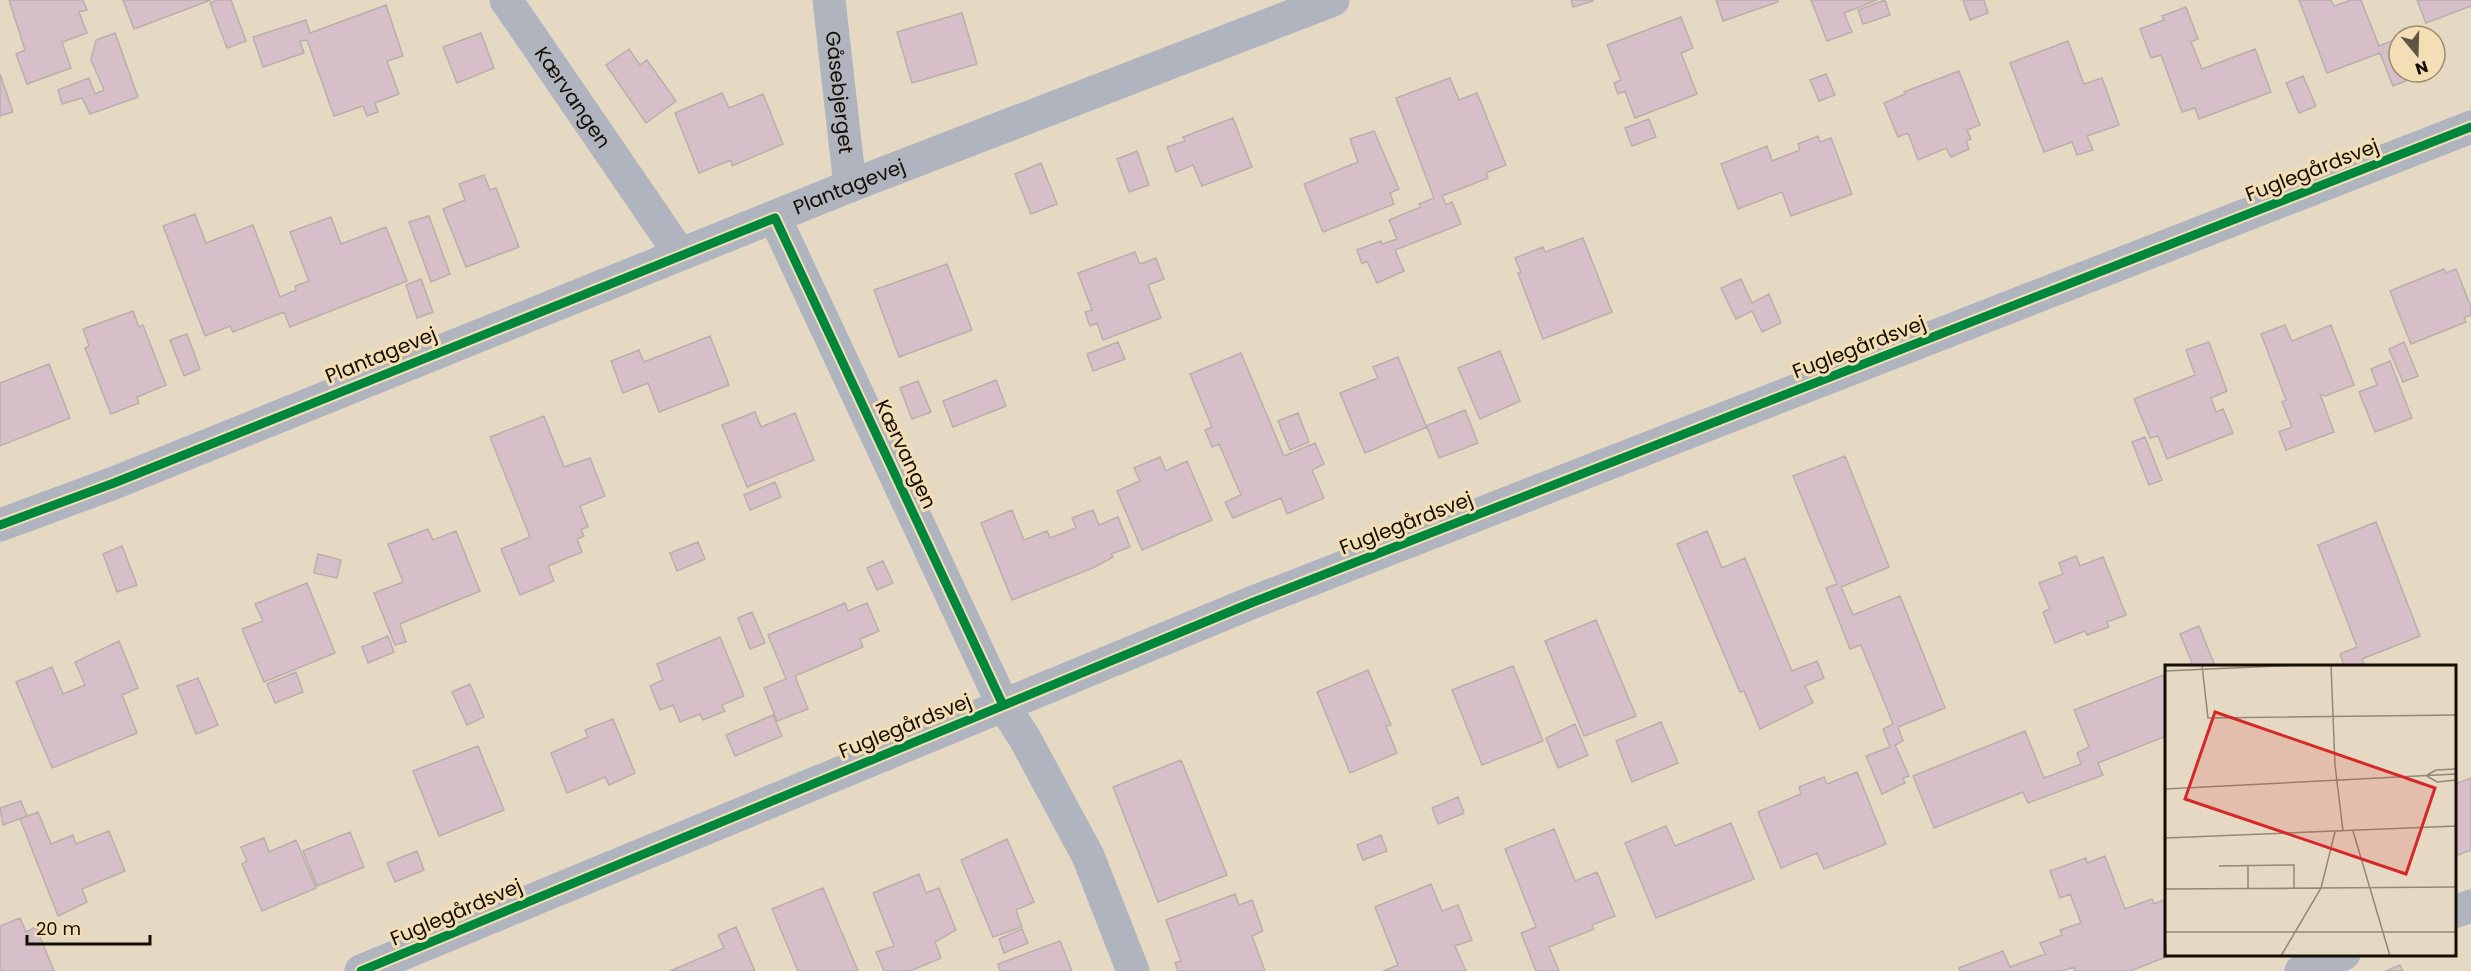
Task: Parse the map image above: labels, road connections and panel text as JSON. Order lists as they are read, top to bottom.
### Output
{
  "streets": {
    "street": [
      "Gåsebjerget",
      "Kærvangen",
      "Fuglegårdsvej",
      "Plantagevej"
    ]
  },
  "crossings": [
    ["Gåsebjerget", "Plantagevej"],
    ["Kærvangen", "Fuglegårdsvej"],
    ["Kærvangen", "Plantagevej"]
  ],
  "scale_bar": "20 m",
  "north": "bottom"
}
